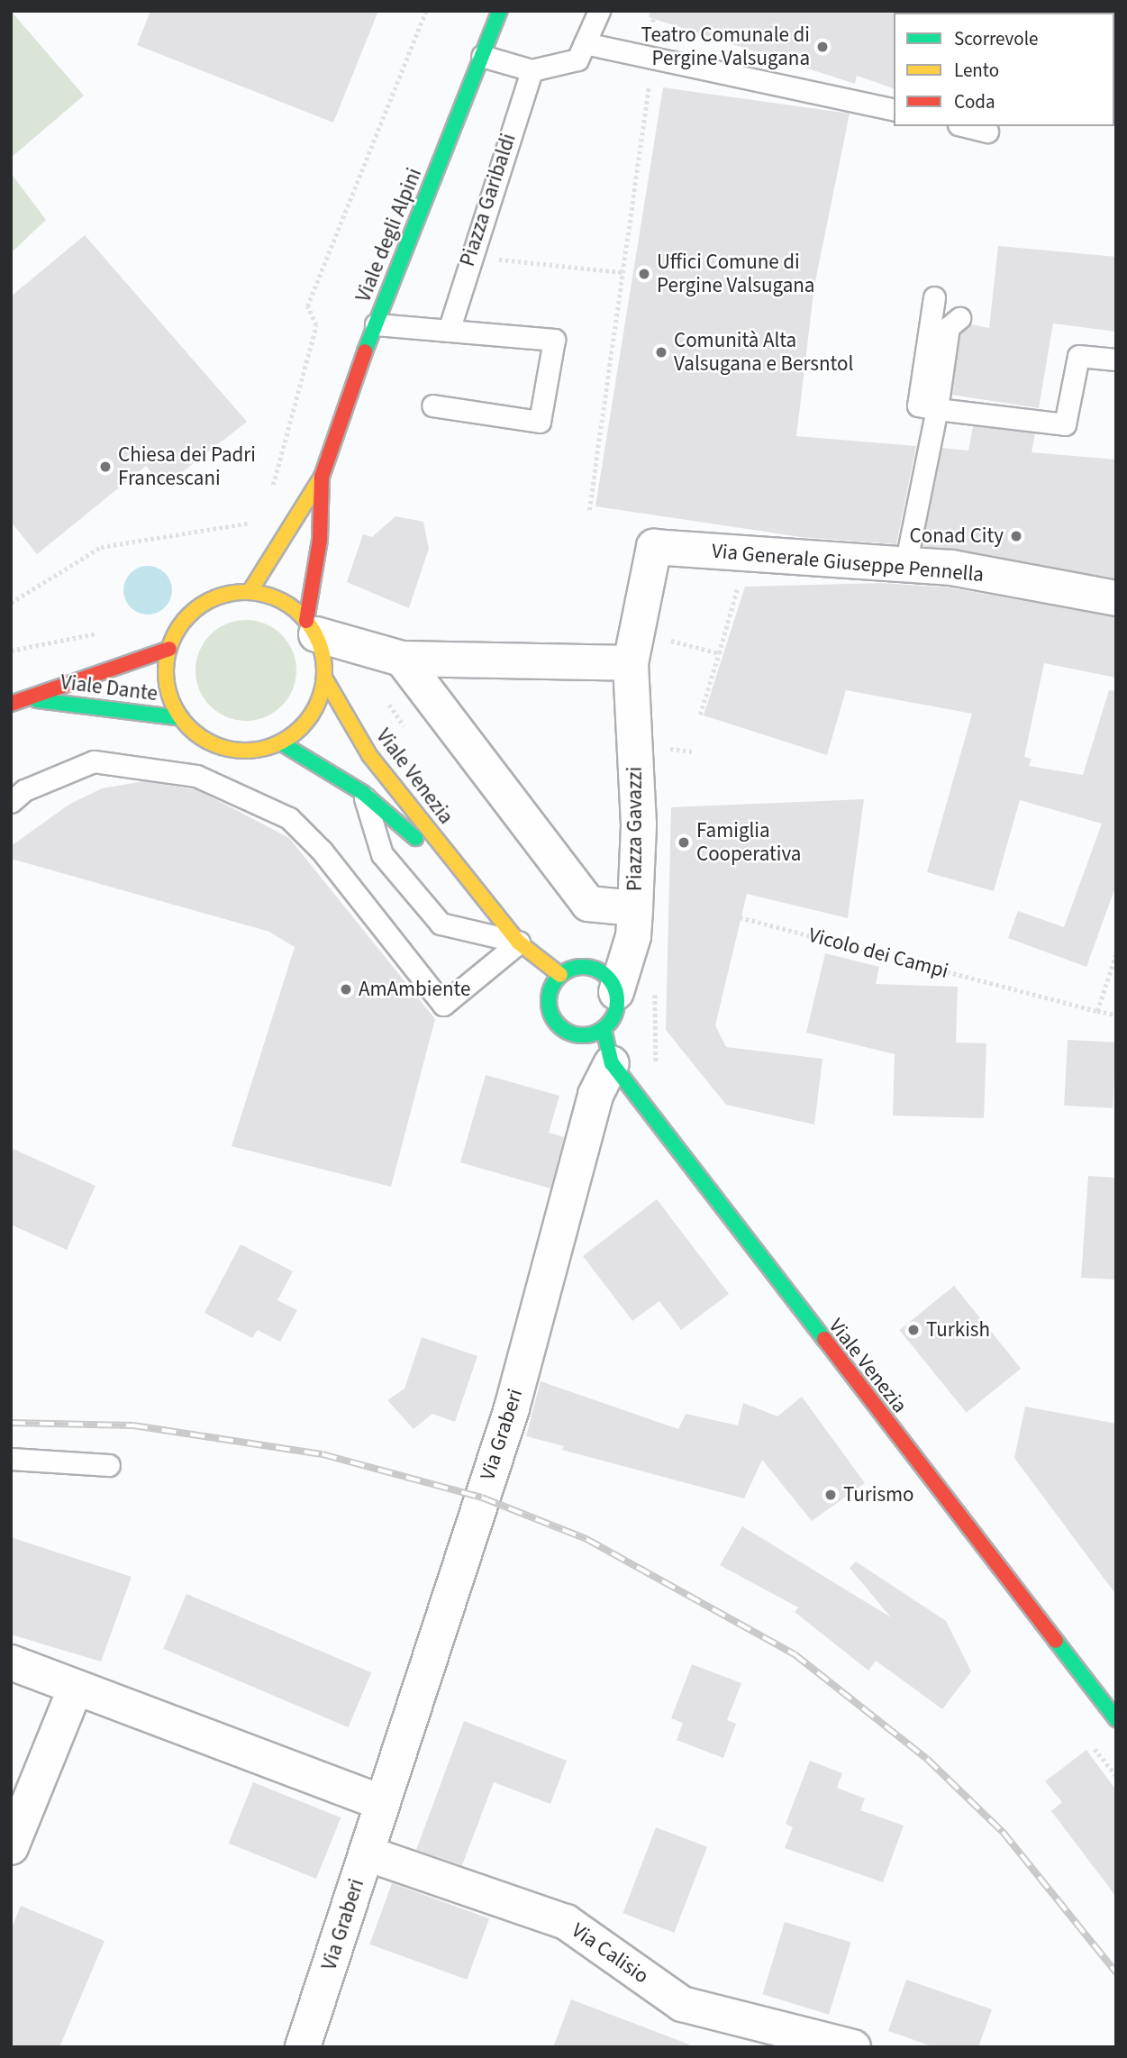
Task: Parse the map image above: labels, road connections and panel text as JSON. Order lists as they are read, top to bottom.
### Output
{
  "streets": {
    "main road": ["Viale degli Alpini", "Viale Dante", "Viale Venezia"],
    "street": [
      "Via Generale Giuseppe Pennella",
      "Piazza Gavazzi",
      "Via Graberi",
      "Via Calisio"
    ],
    "lane": ["Piazza Garibaldi"],
    "path": ["Vicolo dei Campi"]
  },
  "crossings": [
    ["Via Generale Giuseppe Pennella", "Piazza Gavazzi"],
    ["Viale Dante", "Viale Venezia"],
    ["Viale Venezia", "Piazza Gavazzi"],
    ["Viale Venezia", "Via Graberi"],
    ["Piazza Gavazzi", "Vicolo dei Campi"],
    ["Via Graberi", "Via Calisio"]
  ],
  "places": [
    "Teatro Comunale di Pergine Valsugana",
    "Uffici Comune di Pergine Valsugana",
    "Comunità Alta Valsugana e Bersntol",
    "Chiesa dei Padri Francescani",
    "Conad City",
    "Famiglia Cooperativa",
    "AmAmbiente",
    "Turkish",
    "Turismo"
  ],
  "legend": ["Scorrevole", "Lento", "Coda"]
}
